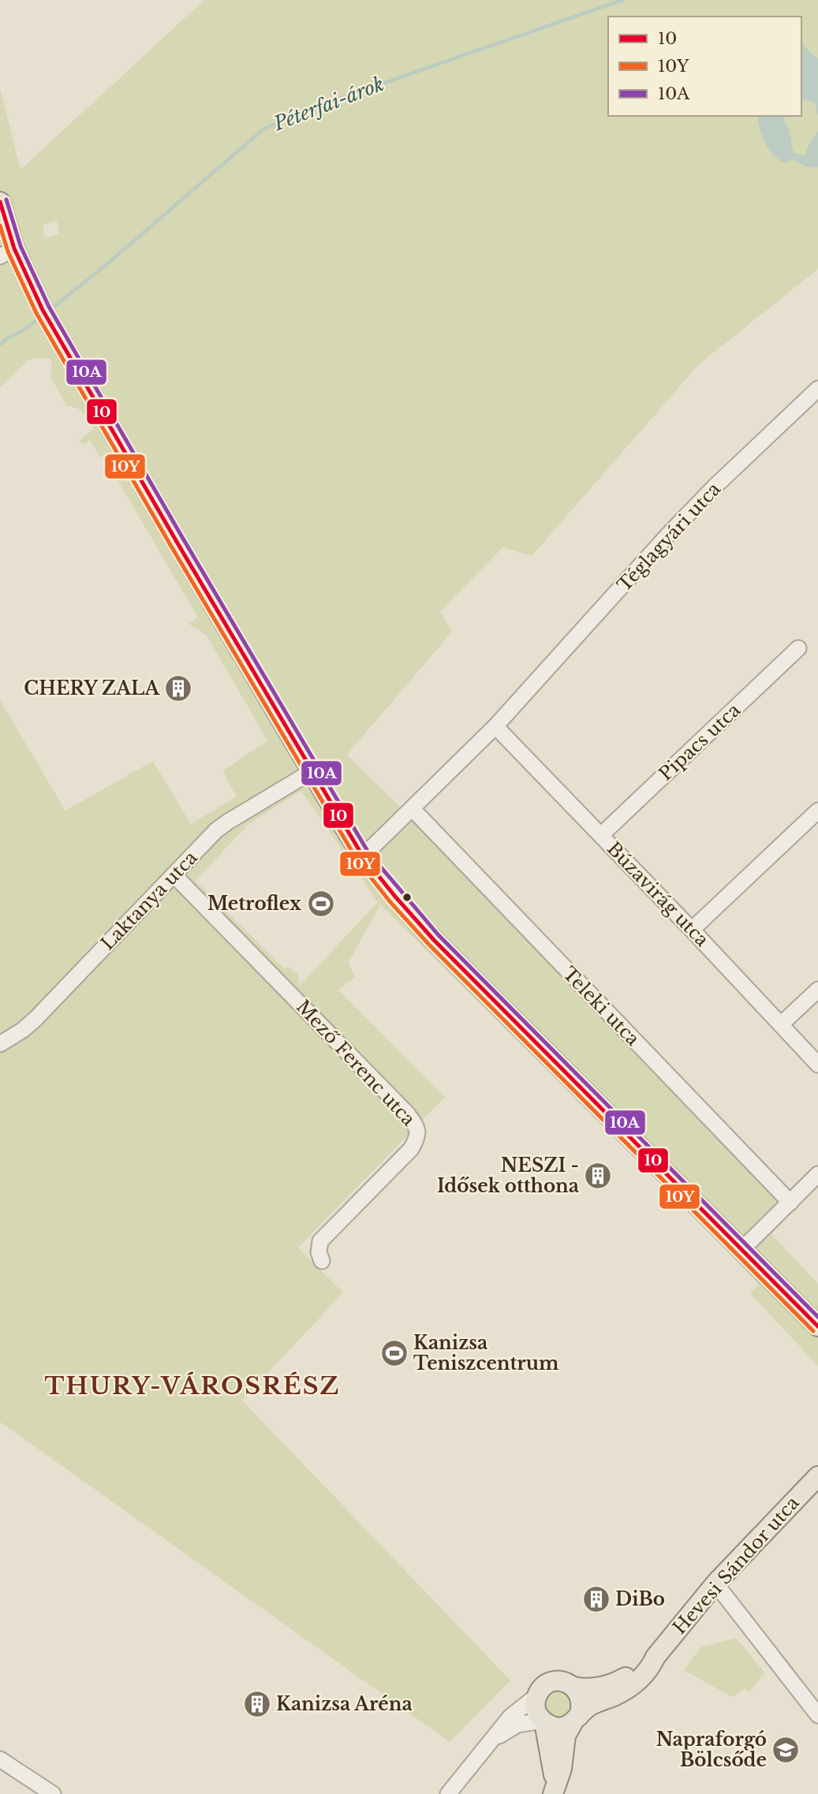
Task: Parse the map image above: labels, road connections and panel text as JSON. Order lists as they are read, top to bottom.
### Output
{
  "streets": {
    "main road": ["Hevesi Sándor utca"],
    "street": [
      "Téglagyári utca",
      "Pipacs utca",
      "Búzavirág utca",
      "Laktanya utca",
      "Teleki utca",
      "Mező Ferenc utca"
    ]
  },
  "crossings": [
    ["Téglagyári utca", "Búzavirág utca"],
    ["Téglagyári utca", "Teleki utca"],
    ["Pipacs utca", "Búzavirág utca"],
    ["Laktanya utca", "Mező Ferenc utca"]
  ],
  "districts": ["THURY-VÁROSRÉSZ"],
  "water": ["Péterfai-árok"],
  "places": {
    "building": [
      "CHERY ZALA",
      "NESZI - Idősek otthona",
      "DiBo",
      "Kanizsa Aréna"
    ],
    "sports": ["Metroflex", "Kanizsa Teniszcentrum"],
    "school or university": ["Napraforgó Bölcsőde"]
  },
  "lines": ["transit line 10A", "transit line 10", "transit line 10Y"],
  "legend": ["10", "10Y", "10A"]
}
